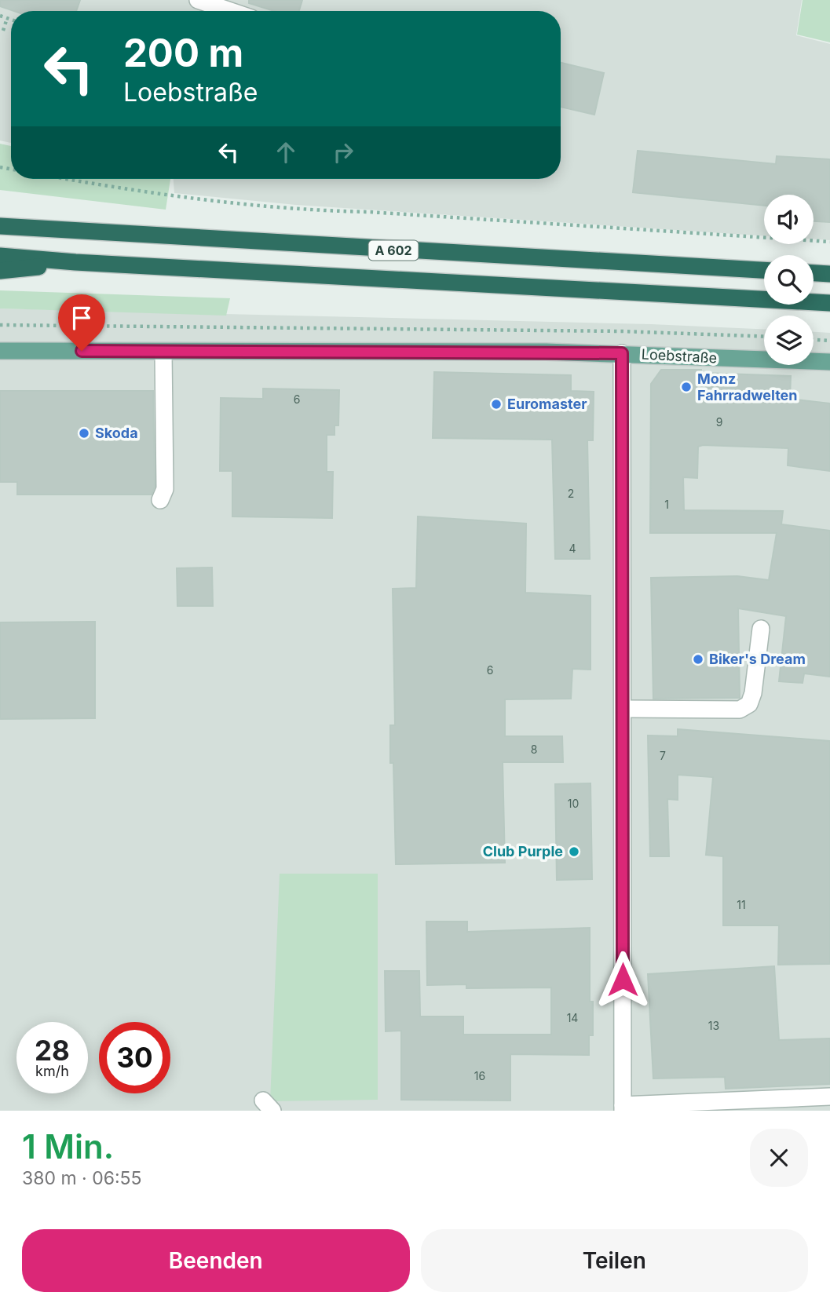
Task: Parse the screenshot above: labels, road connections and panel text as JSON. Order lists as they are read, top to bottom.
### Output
{
  "streets": {
    "highway": ["A 602"],
    "main road": ["Loebstraße"]
  },
  "places": [
    "Monz Fahrradwelten",
    "Euromaster",
    "Skoda",
    "Biker's Dream",
    "Club Purple"
  ],
  "house_numbers": [
    "6",
    "9",
    "2",
    "1",
    "4",
    "6",
    "8",
    "7",
    "10",
    "11",
    "14",
    "13",
    "16"
  ],
  "page": {
    "turn": ["200 m", "Loebstraße"],
    "speed": "28 km/h",
    "limit": "30",
    "heading": ["1 Min.", "380 m · 06:55"],
    "buttons": ["Beenden", "Teilen"]
  }
}
